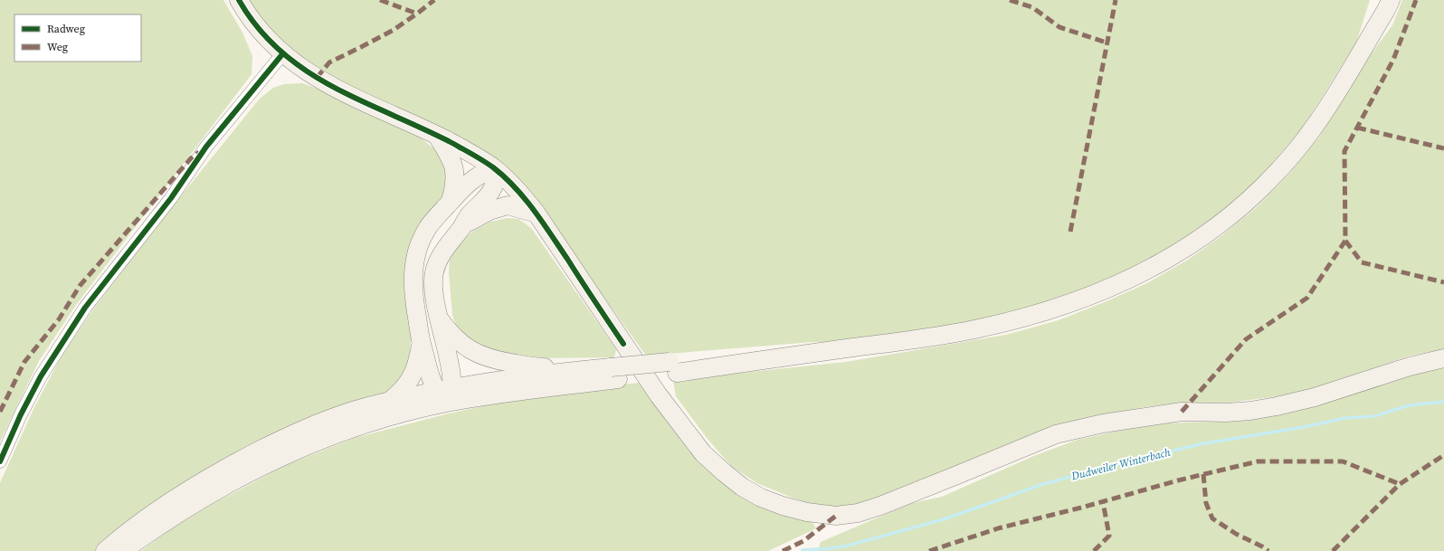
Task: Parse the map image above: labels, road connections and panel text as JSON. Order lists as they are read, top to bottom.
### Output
{
  "water": ["Dudweiler Winterbach"],
  "legend": ["Radweg", "Weg"]
}
